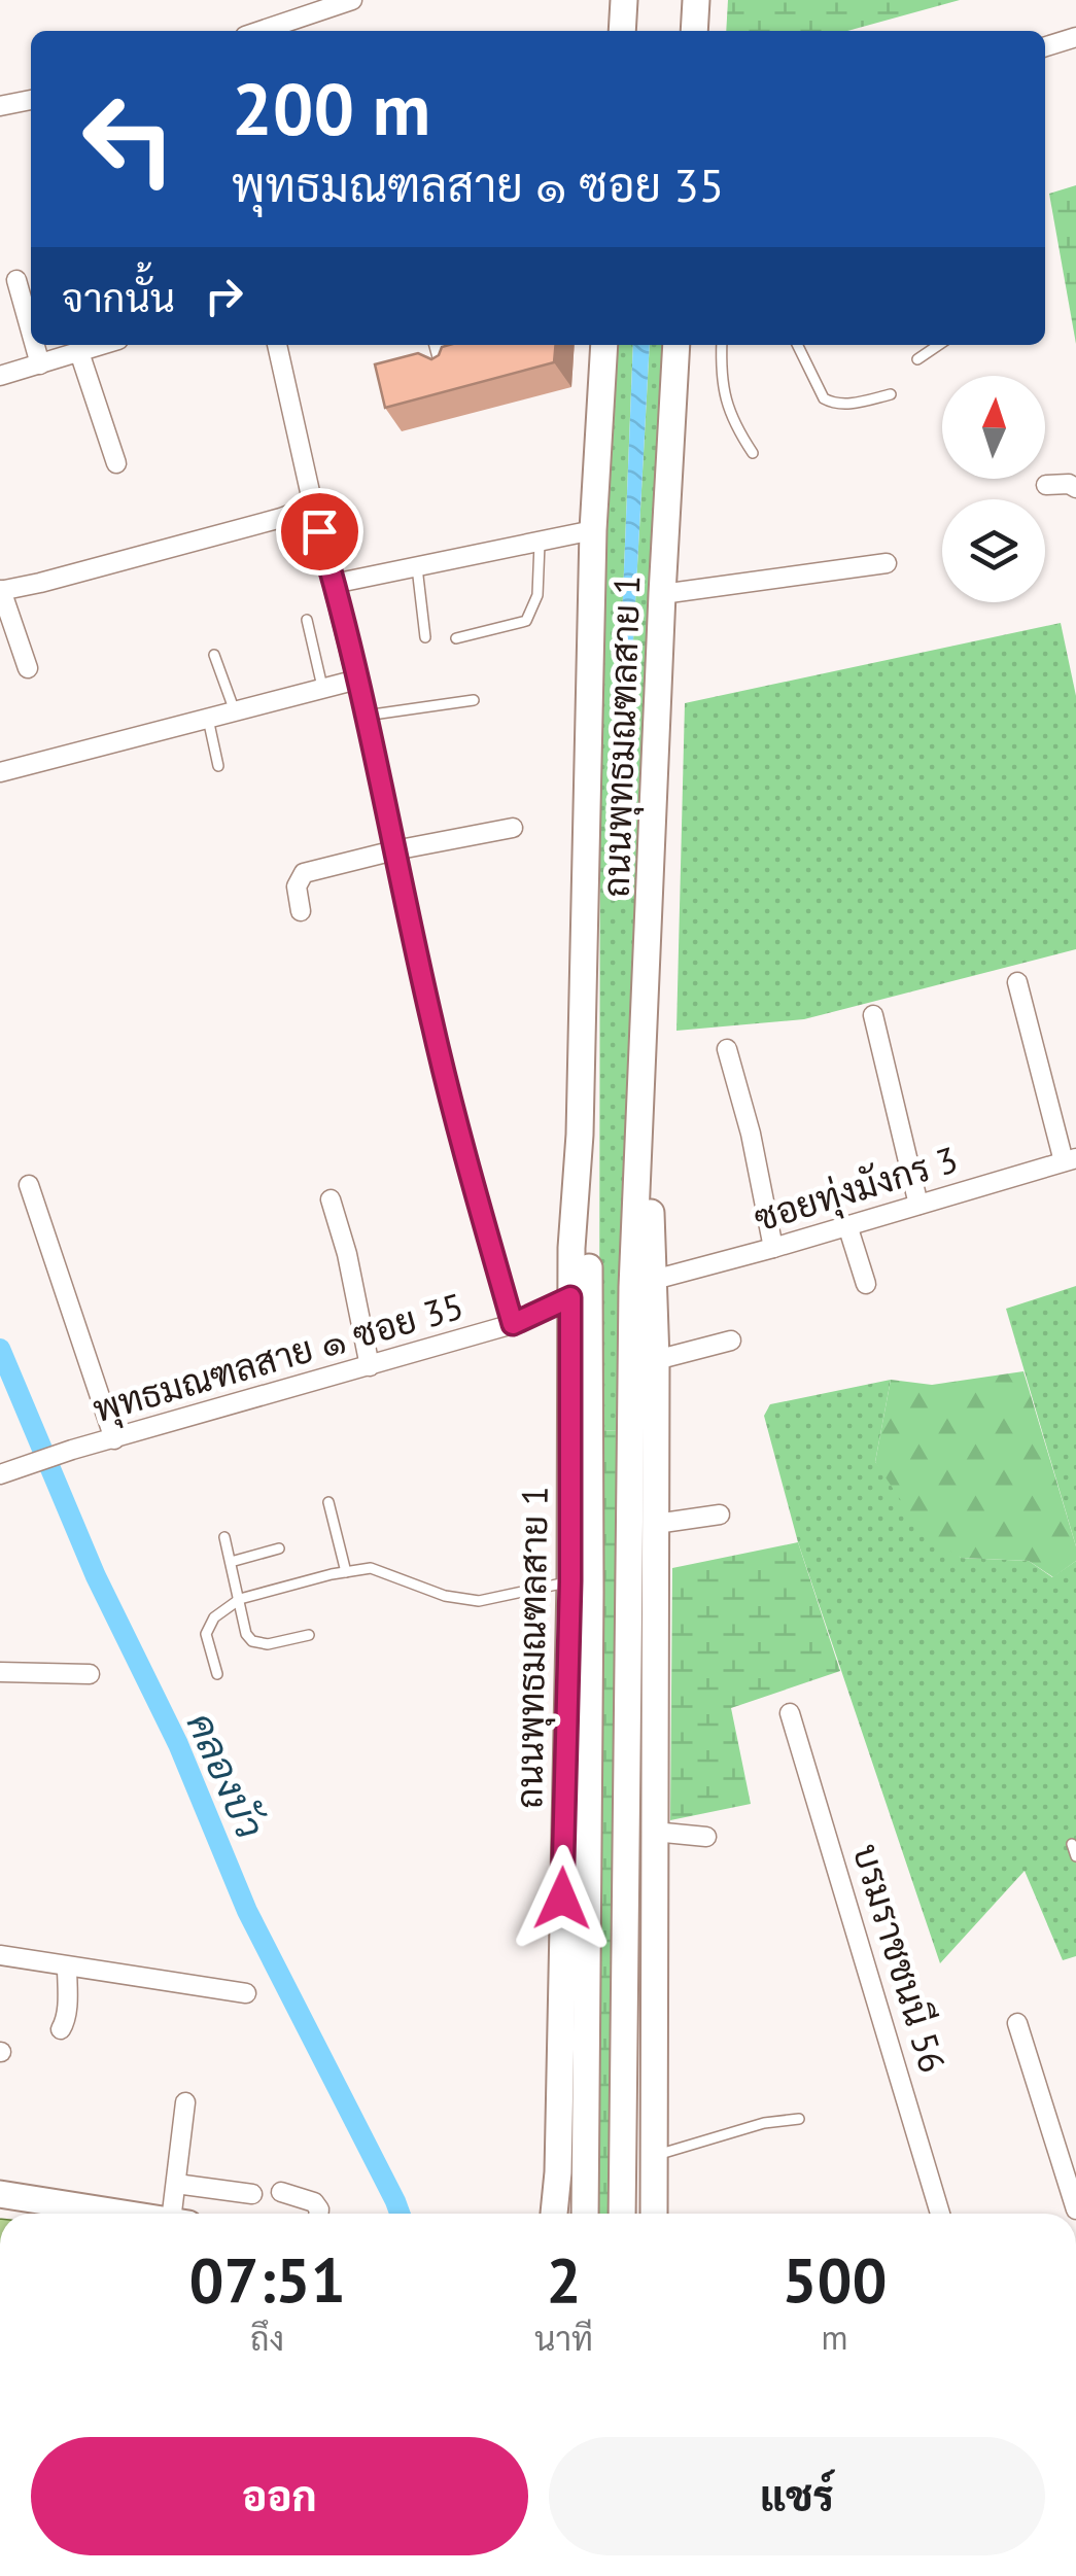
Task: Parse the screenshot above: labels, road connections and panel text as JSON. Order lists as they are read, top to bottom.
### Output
{
  "streets": {
    "main road": ["ถนนพุทธมณฑลสาย 1"],
    "street": ["ซอยทุ่งมังกร 3", "พุทธมณฑลสาย ๑ ซอย 35", "บรมราชชนนี 56"]
  },
  "crossings": [
    ["ถนนพุทธมณฑลสาย 1", "ซอยทุ่งมังกร 3"],
    ["ถนนพุทธมณฑลสาย 1", "พุทธมณฑลสาย ๑ ซอย 35"]
  ],
  "water": ["คลองบัว"],
  "north": "top",
  "page": {
    "turn": ["200 m", "พุทธมณฑลสาย ๑ ซอย 35"],
    "then": "จากนั้น",
    "eta": [
      "07:51",
      "ถึง",
      "2",
      "นาที",
      "500",
      "m"
    ],
    "buttons": ["ออก", "แชร์"]
  }
}
